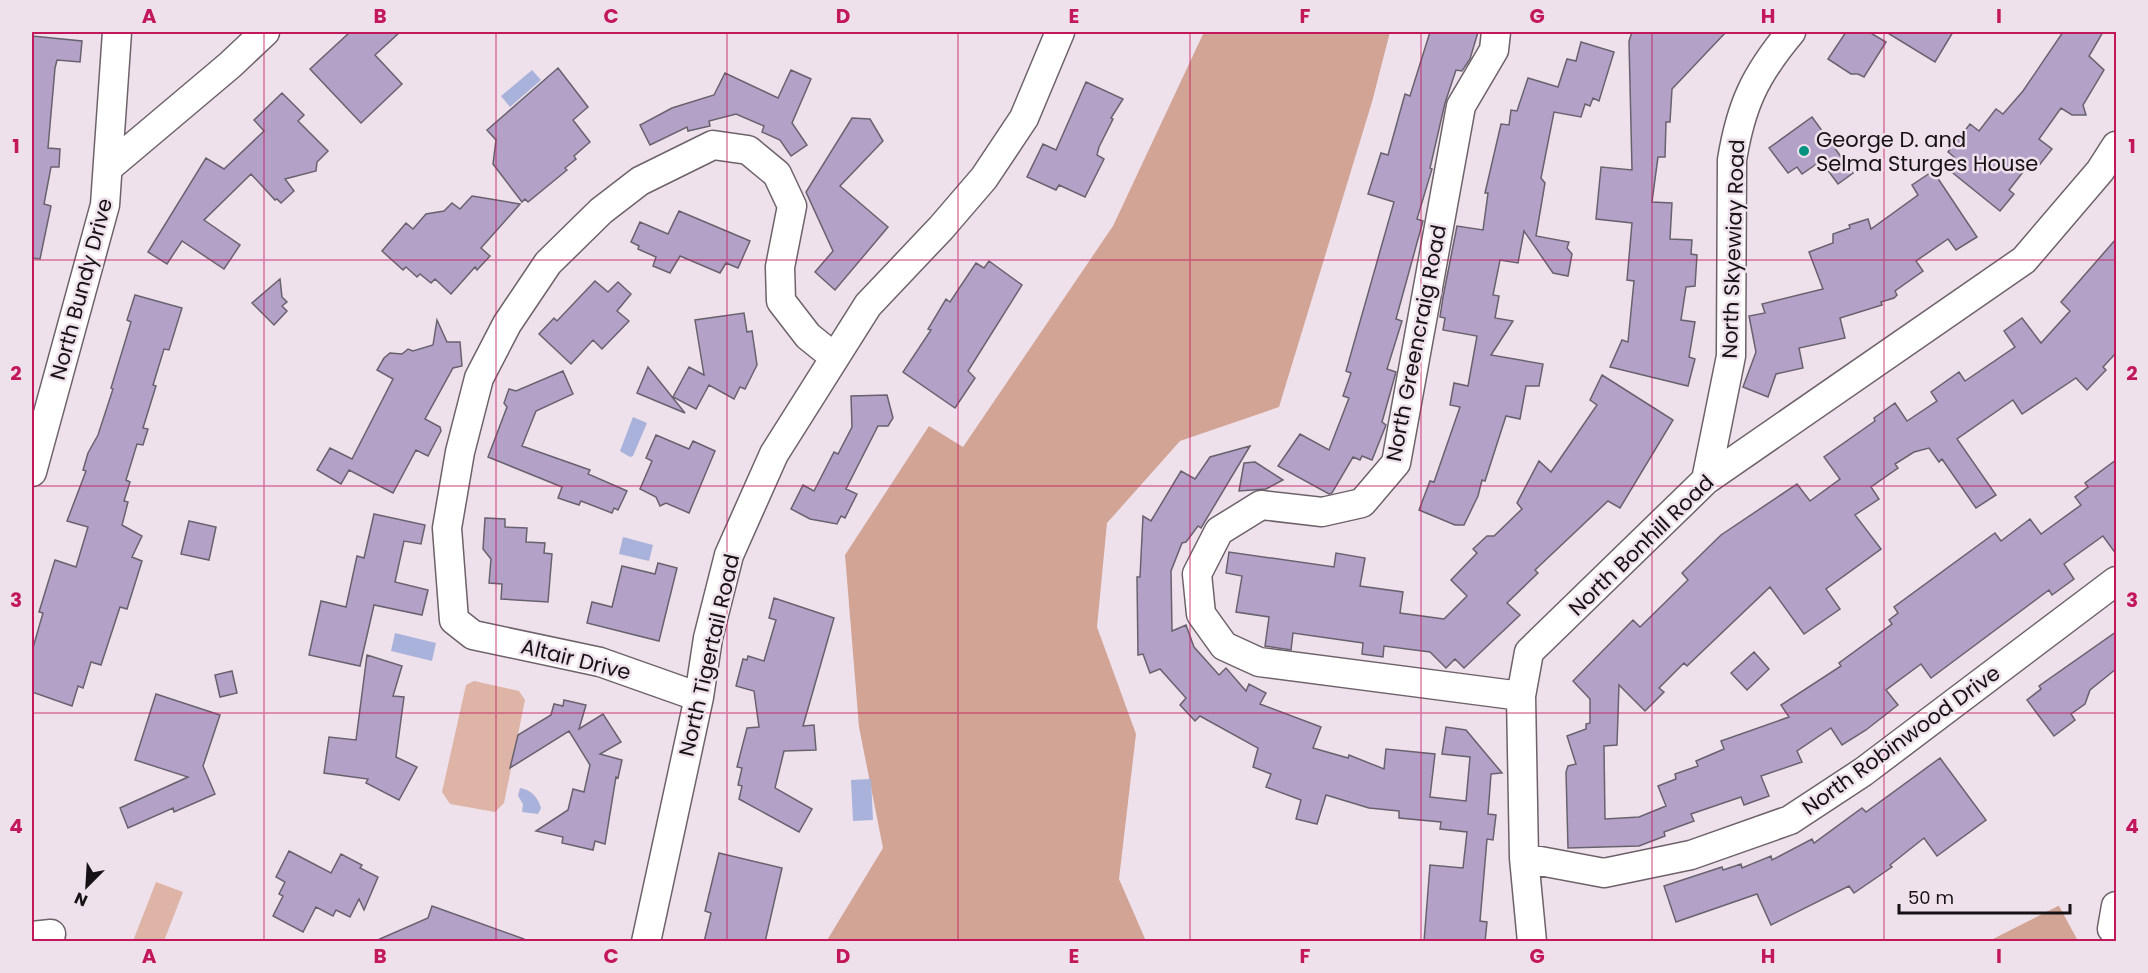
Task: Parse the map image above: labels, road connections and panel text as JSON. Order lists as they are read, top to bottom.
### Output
{
  "streets": {
    "street": [
      "North Skyewiay Road",
      "North Bundy Drive",
      "North Greencraig Road",
      "North Bonhill Road",
      "North Tigertail Road",
      "Altair Drive",
      "North Robinwood Drive"
    ]
  },
  "crossings": [
    ["North Skyewiay Road", "North Bonhill Road"],
    ["North Greencraig Road", "North Bonhill Road"],
    ["North Bonhill Road", "North Robinwood Drive"],
    ["North Tigertail Road", "Altair Drive"]
  ],
  "places": ["George D. and Selma Sturges House"],
  "scale_bar": "50 m",
  "north": "bottom left",
  "grid": {
    "columns": [
      "A",
      "B",
      "C",
      "D",
      "E",
      "F",
      "G",
      "H",
      "I"
    ],
    "rows": [
      "1",
      "2",
      "3",
      "4"
    ]
  }
}
